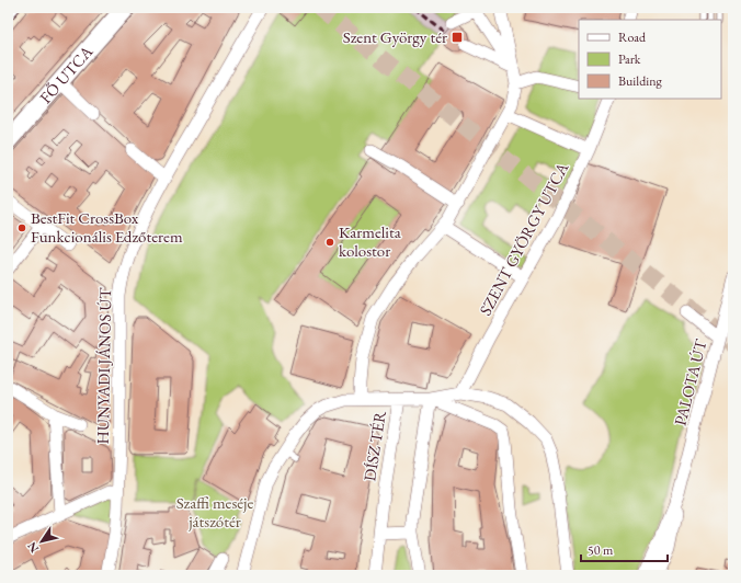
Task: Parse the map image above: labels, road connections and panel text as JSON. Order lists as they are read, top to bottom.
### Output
{
  "streets": {
    "street": [
      "FŐ UTCA",
      "SZENT GYÖRGY UTCA",
      "HUNYADI JÁNOS ÚT",
      "PALOTA ÚT",
      "DÍSZ TÉR"
    ]
  },
  "parks": ["Szaffi meséje játszótér"],
  "places": {
    "transit": ["Szent György tér"],
    "other": ["BestFit CrossBox Funkcionális Edzőterem", "Karmelita kolostor"]
  },
  "legend": ["Road", "Park", "Building"],
  "scale_bar": "50 m",
  "north": "bottom left"
}
